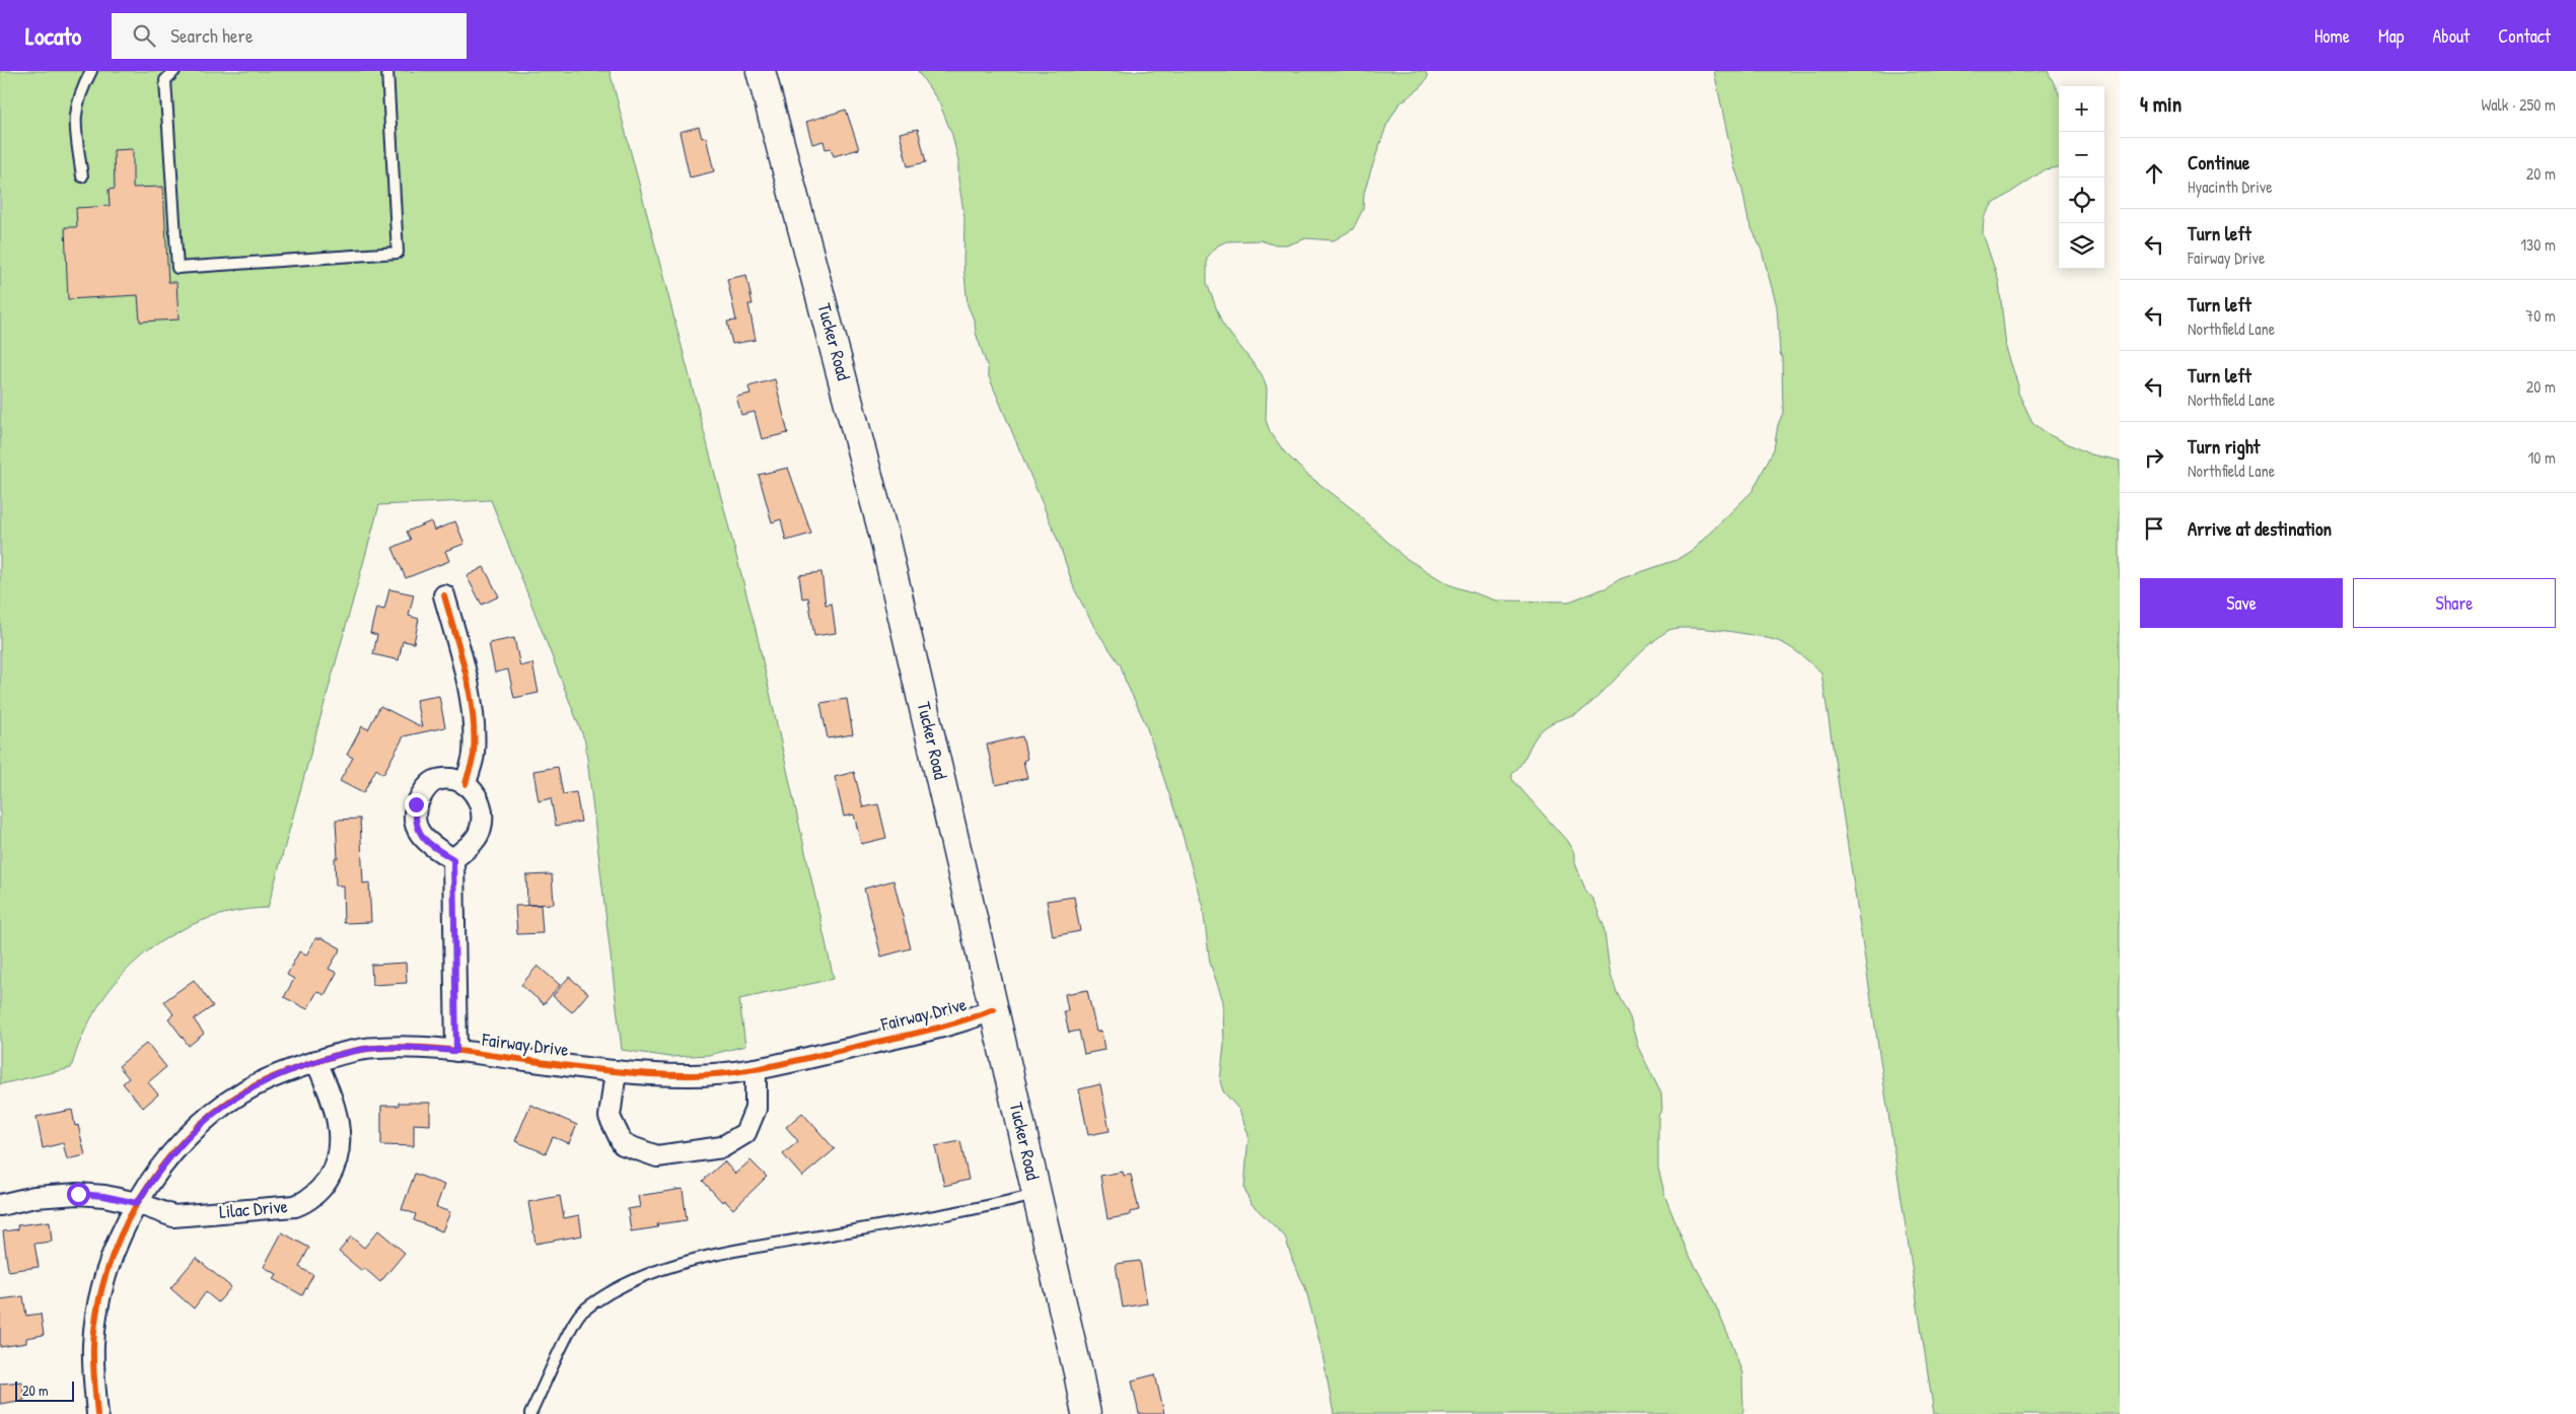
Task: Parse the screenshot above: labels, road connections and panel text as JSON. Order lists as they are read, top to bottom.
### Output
{
  "streets": {
    "main road": ["Tucker Road"],
    "street": ["Fairway Drive", "Lilac Drive"]
  },
  "crossings": [
    ["Tucker Road", "Fairway Drive"],
    ["Fairway Drive", "Lilac Drive"]
  ],
  "scale_bar": "20 m",
  "page": {
    "header": "Locato",
    "search": "Search here",
    "nav": [
      "Home",
      "Map",
      "About",
      "Contact"
    ],
    "heading": ["4 min", "Walk · 250 m"],
    "map_buttons": ["+", "−"],
    "list": [
      ["Continue", "Hyacinth Drive", "20 m"],
      ["Turn left", "Fairway Drive", "130 m"],
      ["Turn left", "Northfield Lane", "70 m"],
      ["Turn left", "Northfield Lane", "20 m"],
      ["Turn right", "Northfield Lane", "10 m"],
      "Arrive at destination"
    ],
    "buttons": ["Save", "Share"],
    "scale": "20 m"
  }
}
